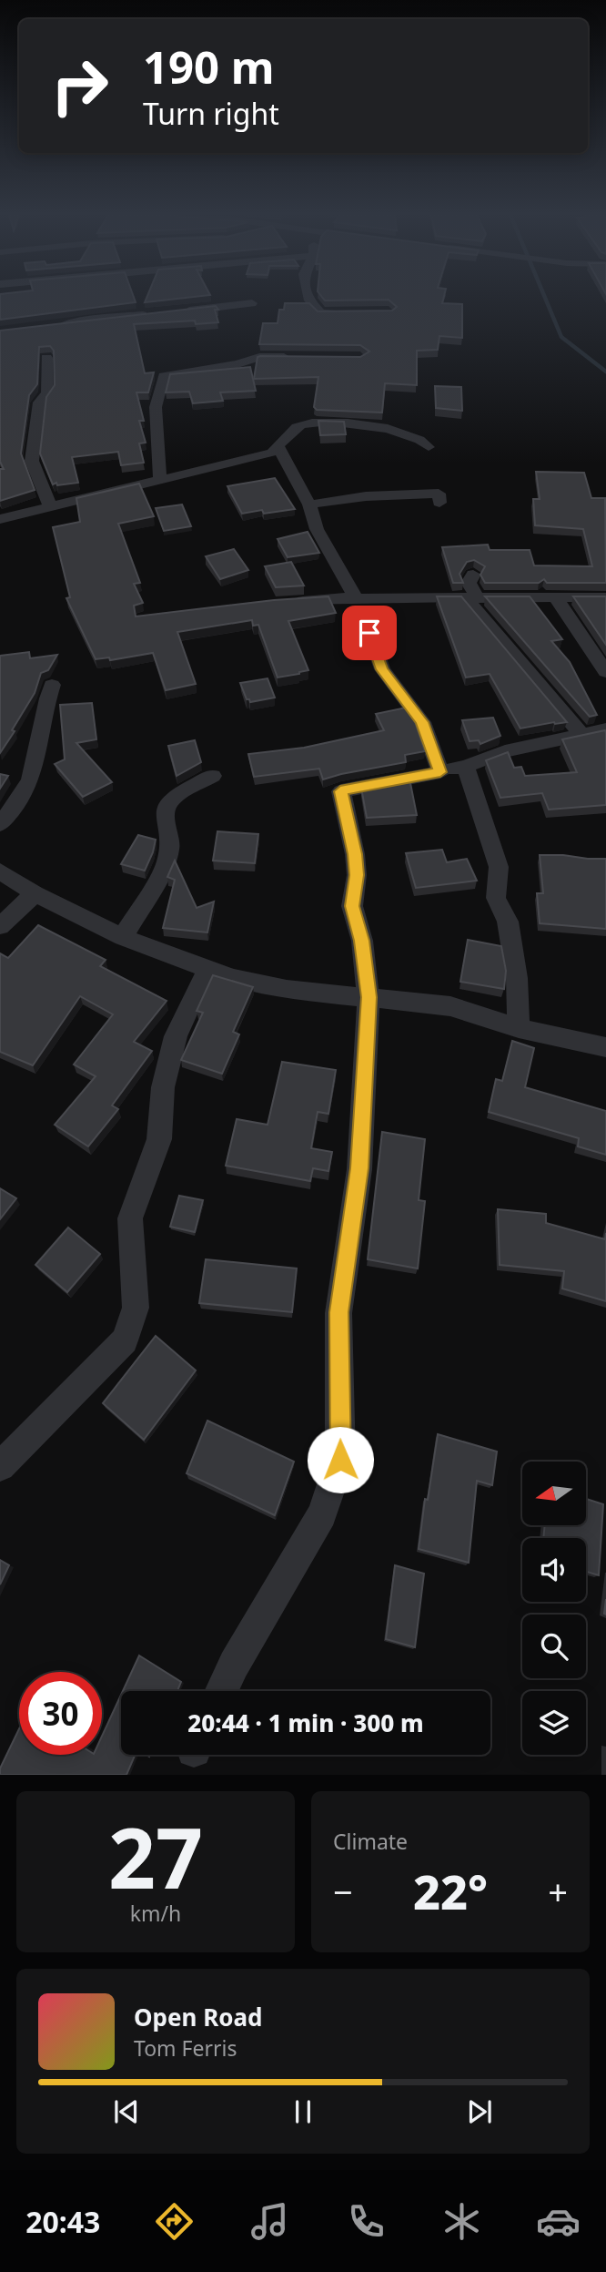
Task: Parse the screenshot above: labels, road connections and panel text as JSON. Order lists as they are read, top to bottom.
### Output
{
  "north": "left",
  "page": {
    "turn": ["190 m", "Turn right"],
    "limit": "30",
    "trip": "20:44 · 1 min · 300 m",
    "tile": [
      ["27", "km/h"],
      "Climate"
    ],
    "heat": ["−", "22°", "+"],
    "song": ["Open Road", "Tom Ferris"],
    "tabs": "20:43"
  }
}
